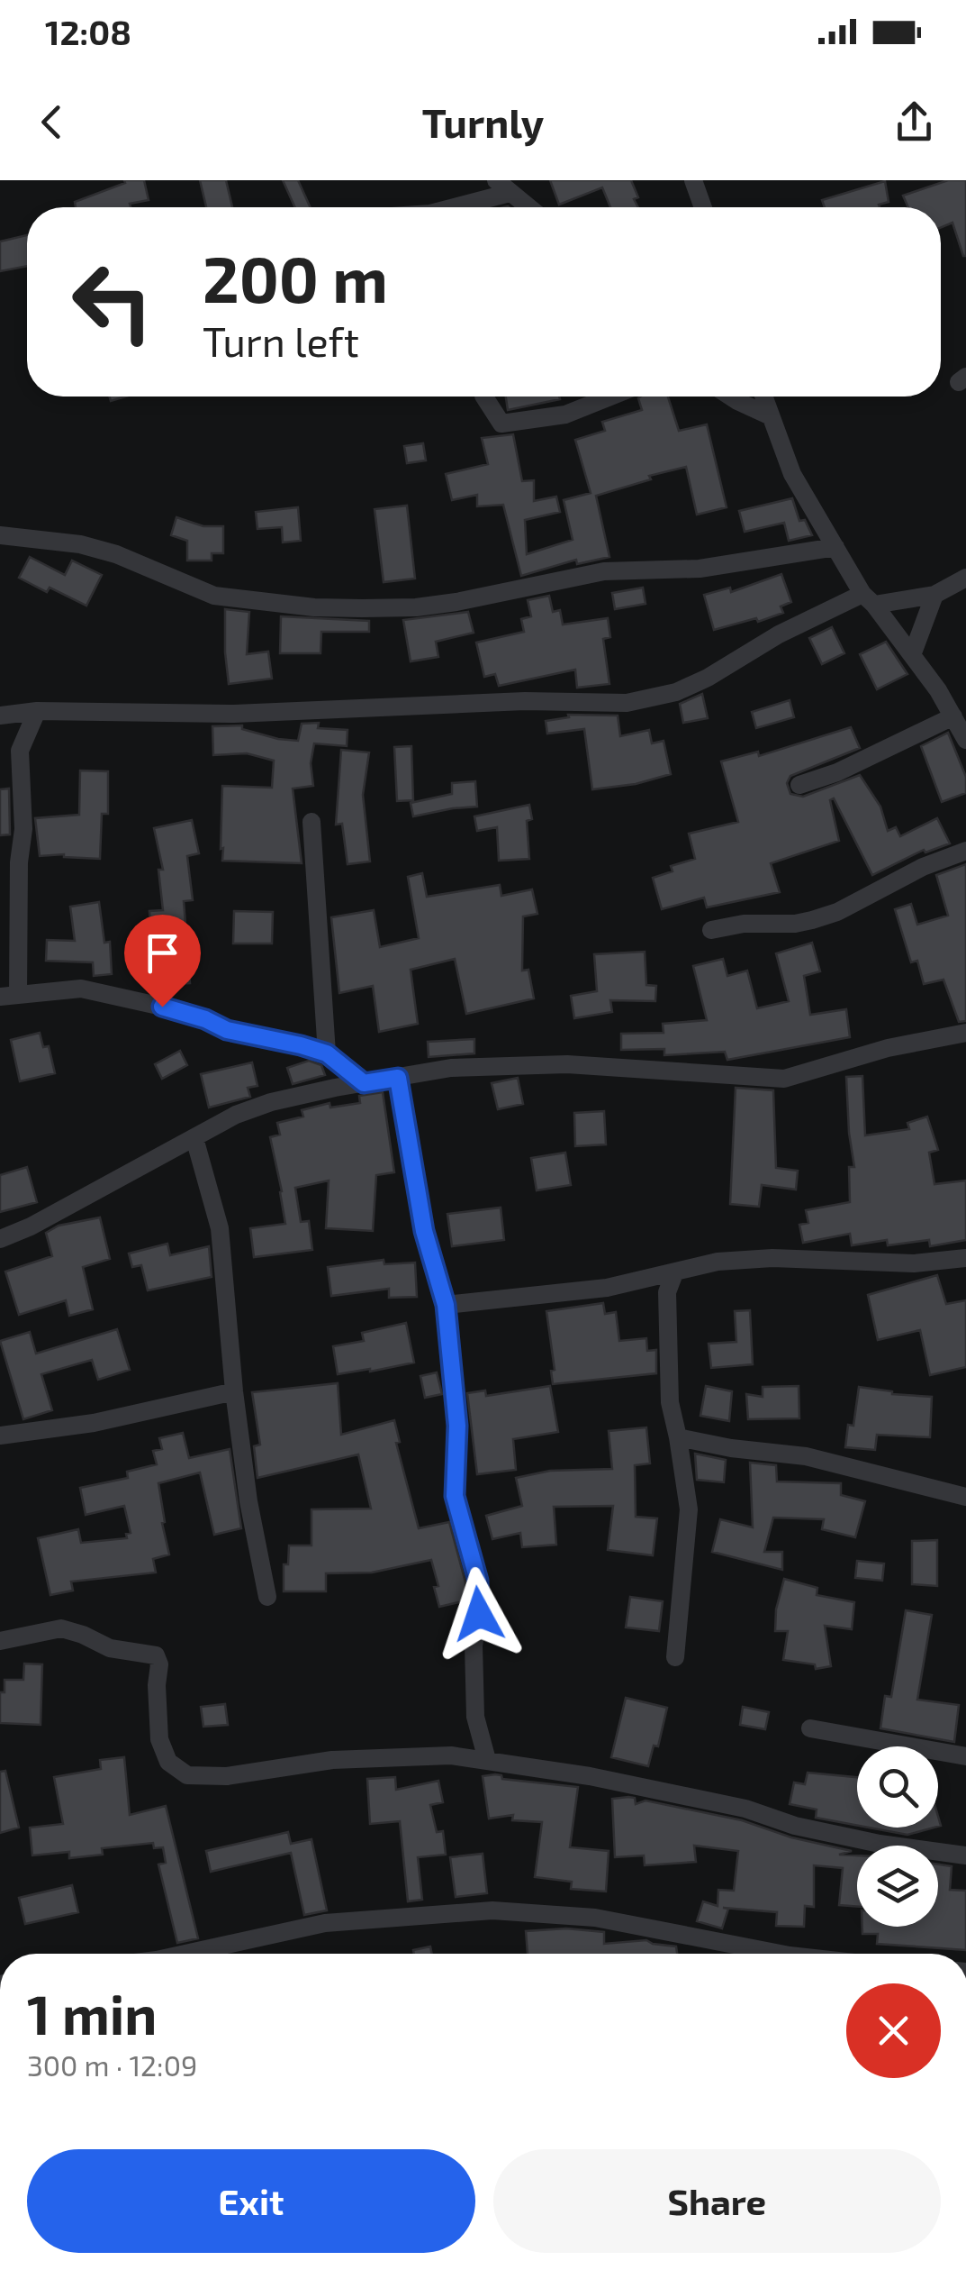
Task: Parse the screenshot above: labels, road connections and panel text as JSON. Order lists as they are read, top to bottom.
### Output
{
  "page": {
    "status": "12:08",
    "header": "Turnly",
    "turn": ["200 m", "Turn left"],
    "heading": ["1 min", "300 m · 12:09"],
    "buttons": ["Exit", "Share"]
  }
}
